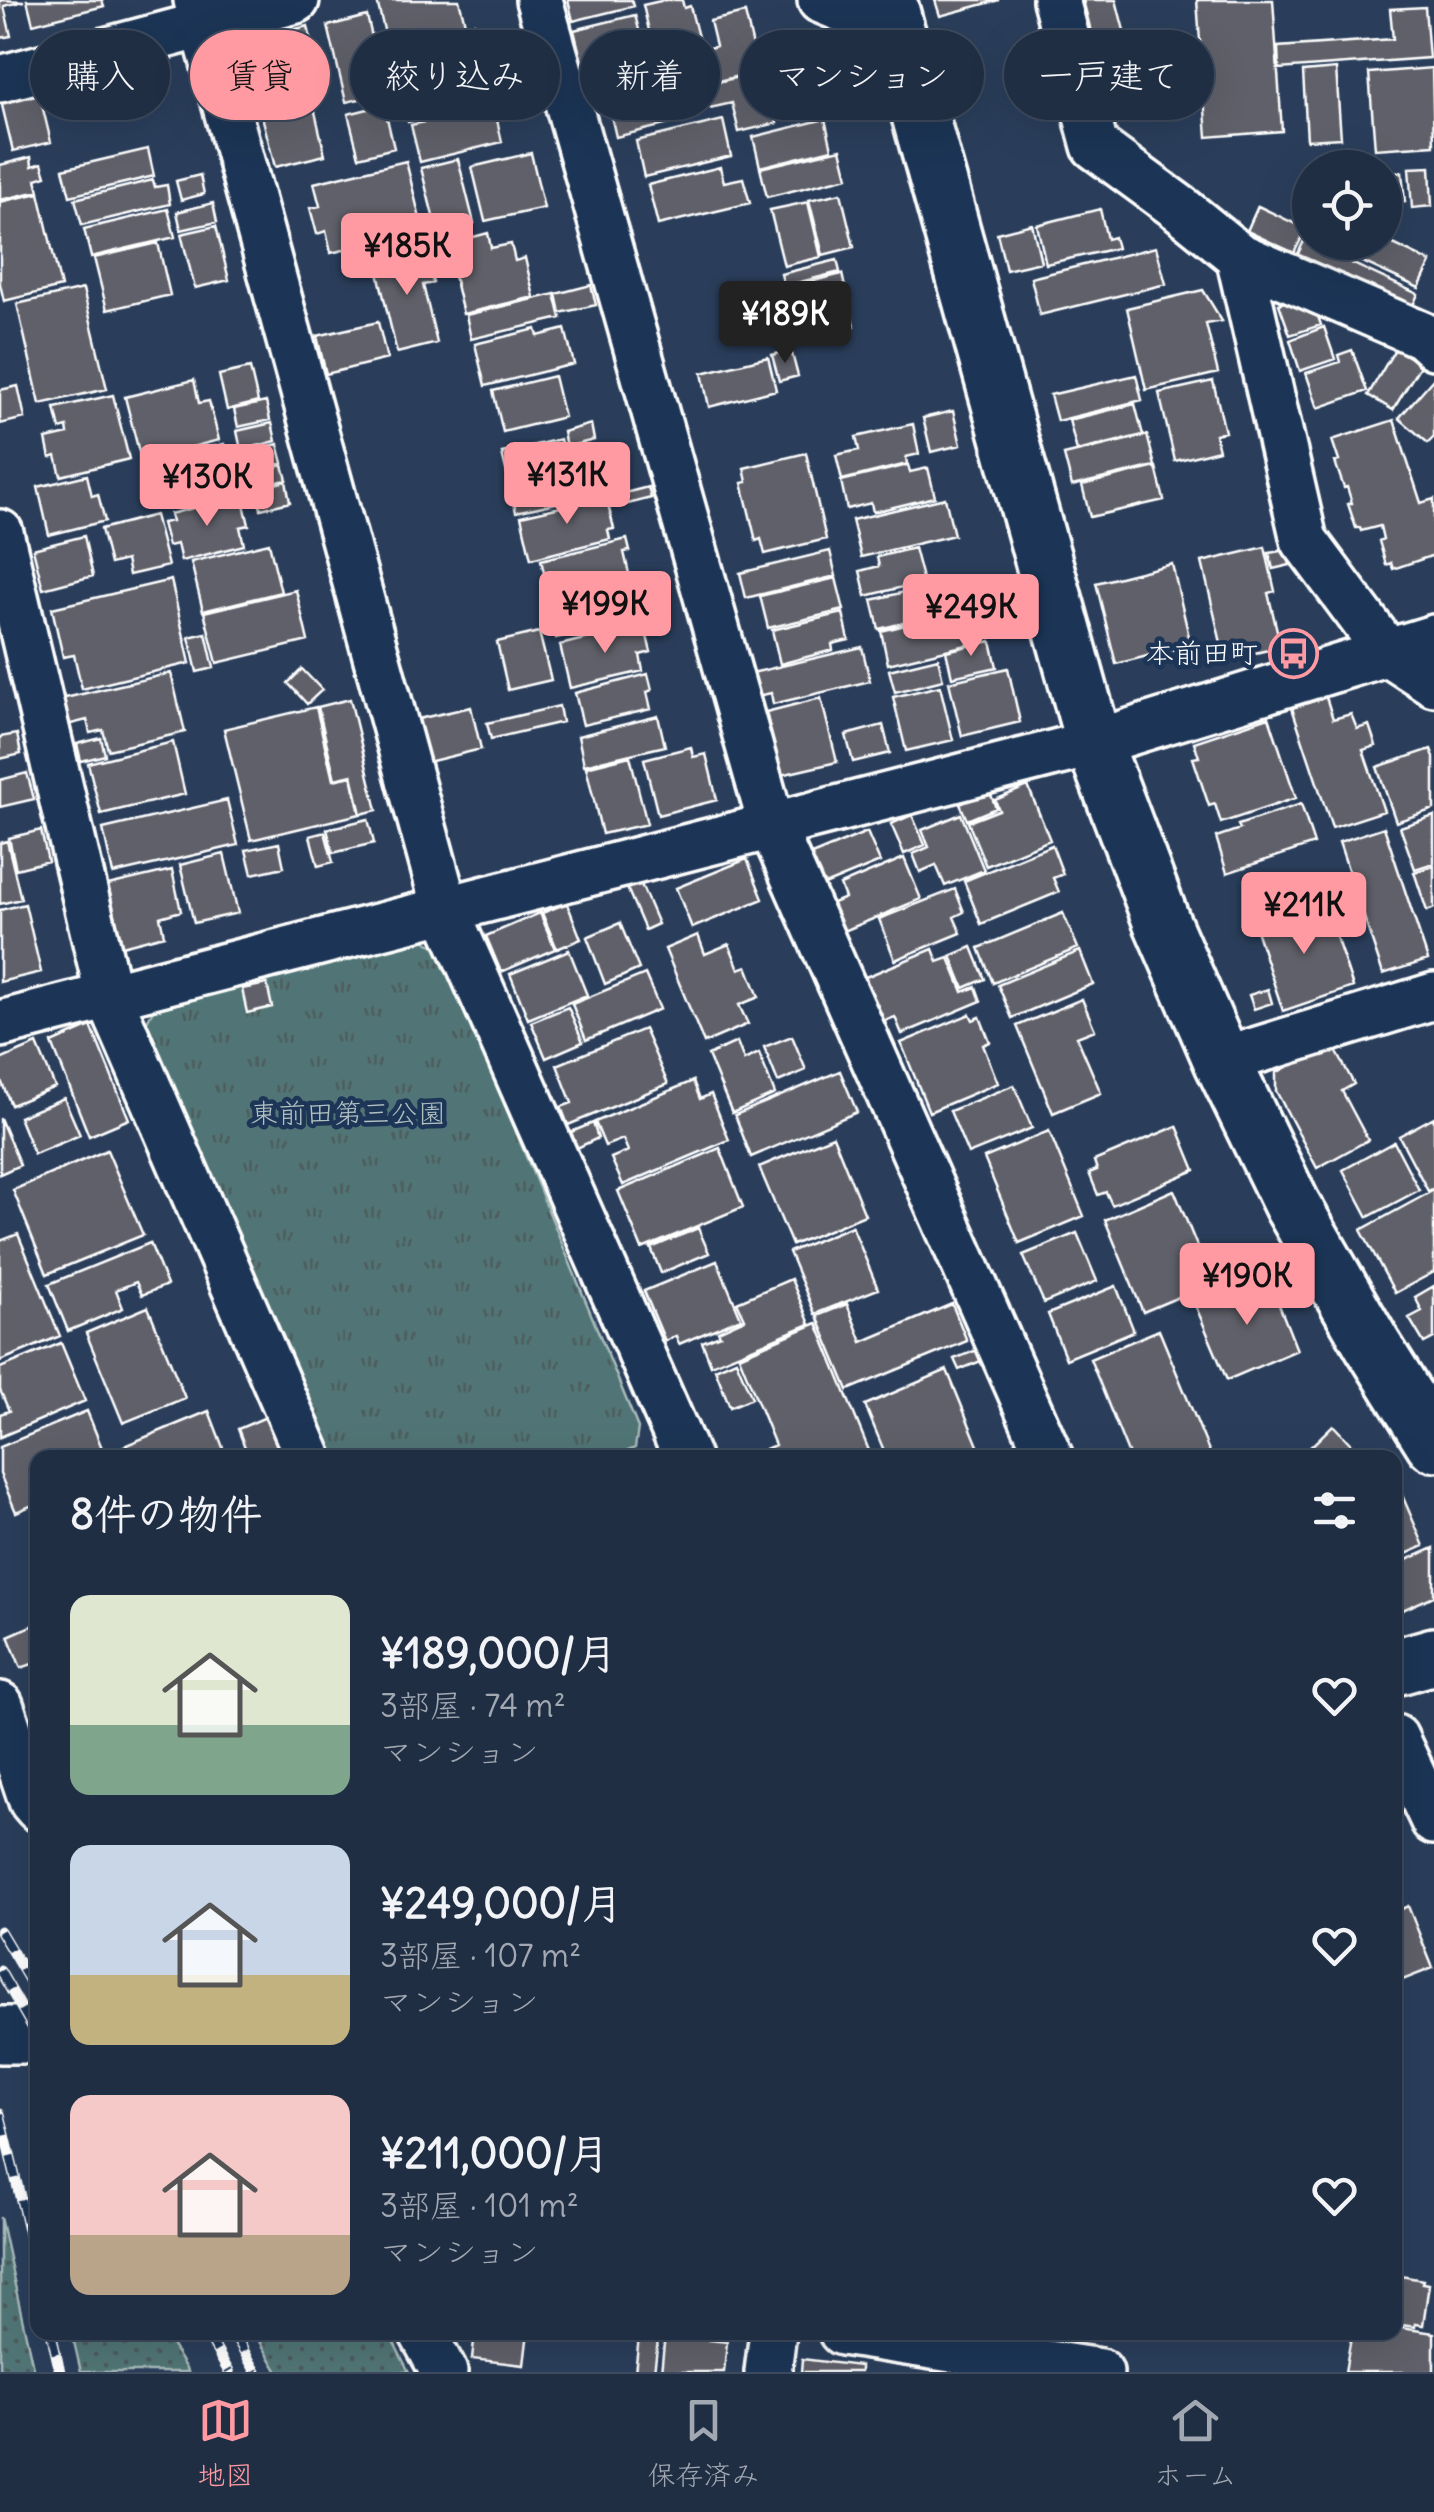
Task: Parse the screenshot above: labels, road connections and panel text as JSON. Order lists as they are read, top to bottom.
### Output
{
  "parks": ["東前田第三公園"],
  "places": {
    "bus stop": ["本前田町"]
  },
  "page": {
    "chip": [
      "購入",
      "賃貸",
      "絞り込み",
      "新着",
      "マンション",
      "一戸建て"
    ],
    "price": [
      "¥185K",
      "¥189K",
      "¥131K",
      "¥130K",
      "¥199K",
      "¥249K",
      "¥211K",
      "¥190K"
    ],
    "heading": "8件の物件",
    "list": [
      {
        "name": "¥189,000/月",
        "note": "3部屋 · 74 m² · マンション"
      },
      {
        "name": "¥249,000/月",
        "note": "3部屋 · 107 m² · マンション"
      },
      {
        "name": "¥211,000/月",
        "note": "3部屋 · 101 m² · マンション"
      }
    ],
    "tabs": ["地図", "保存済み", "ホーム"]
  }
}
